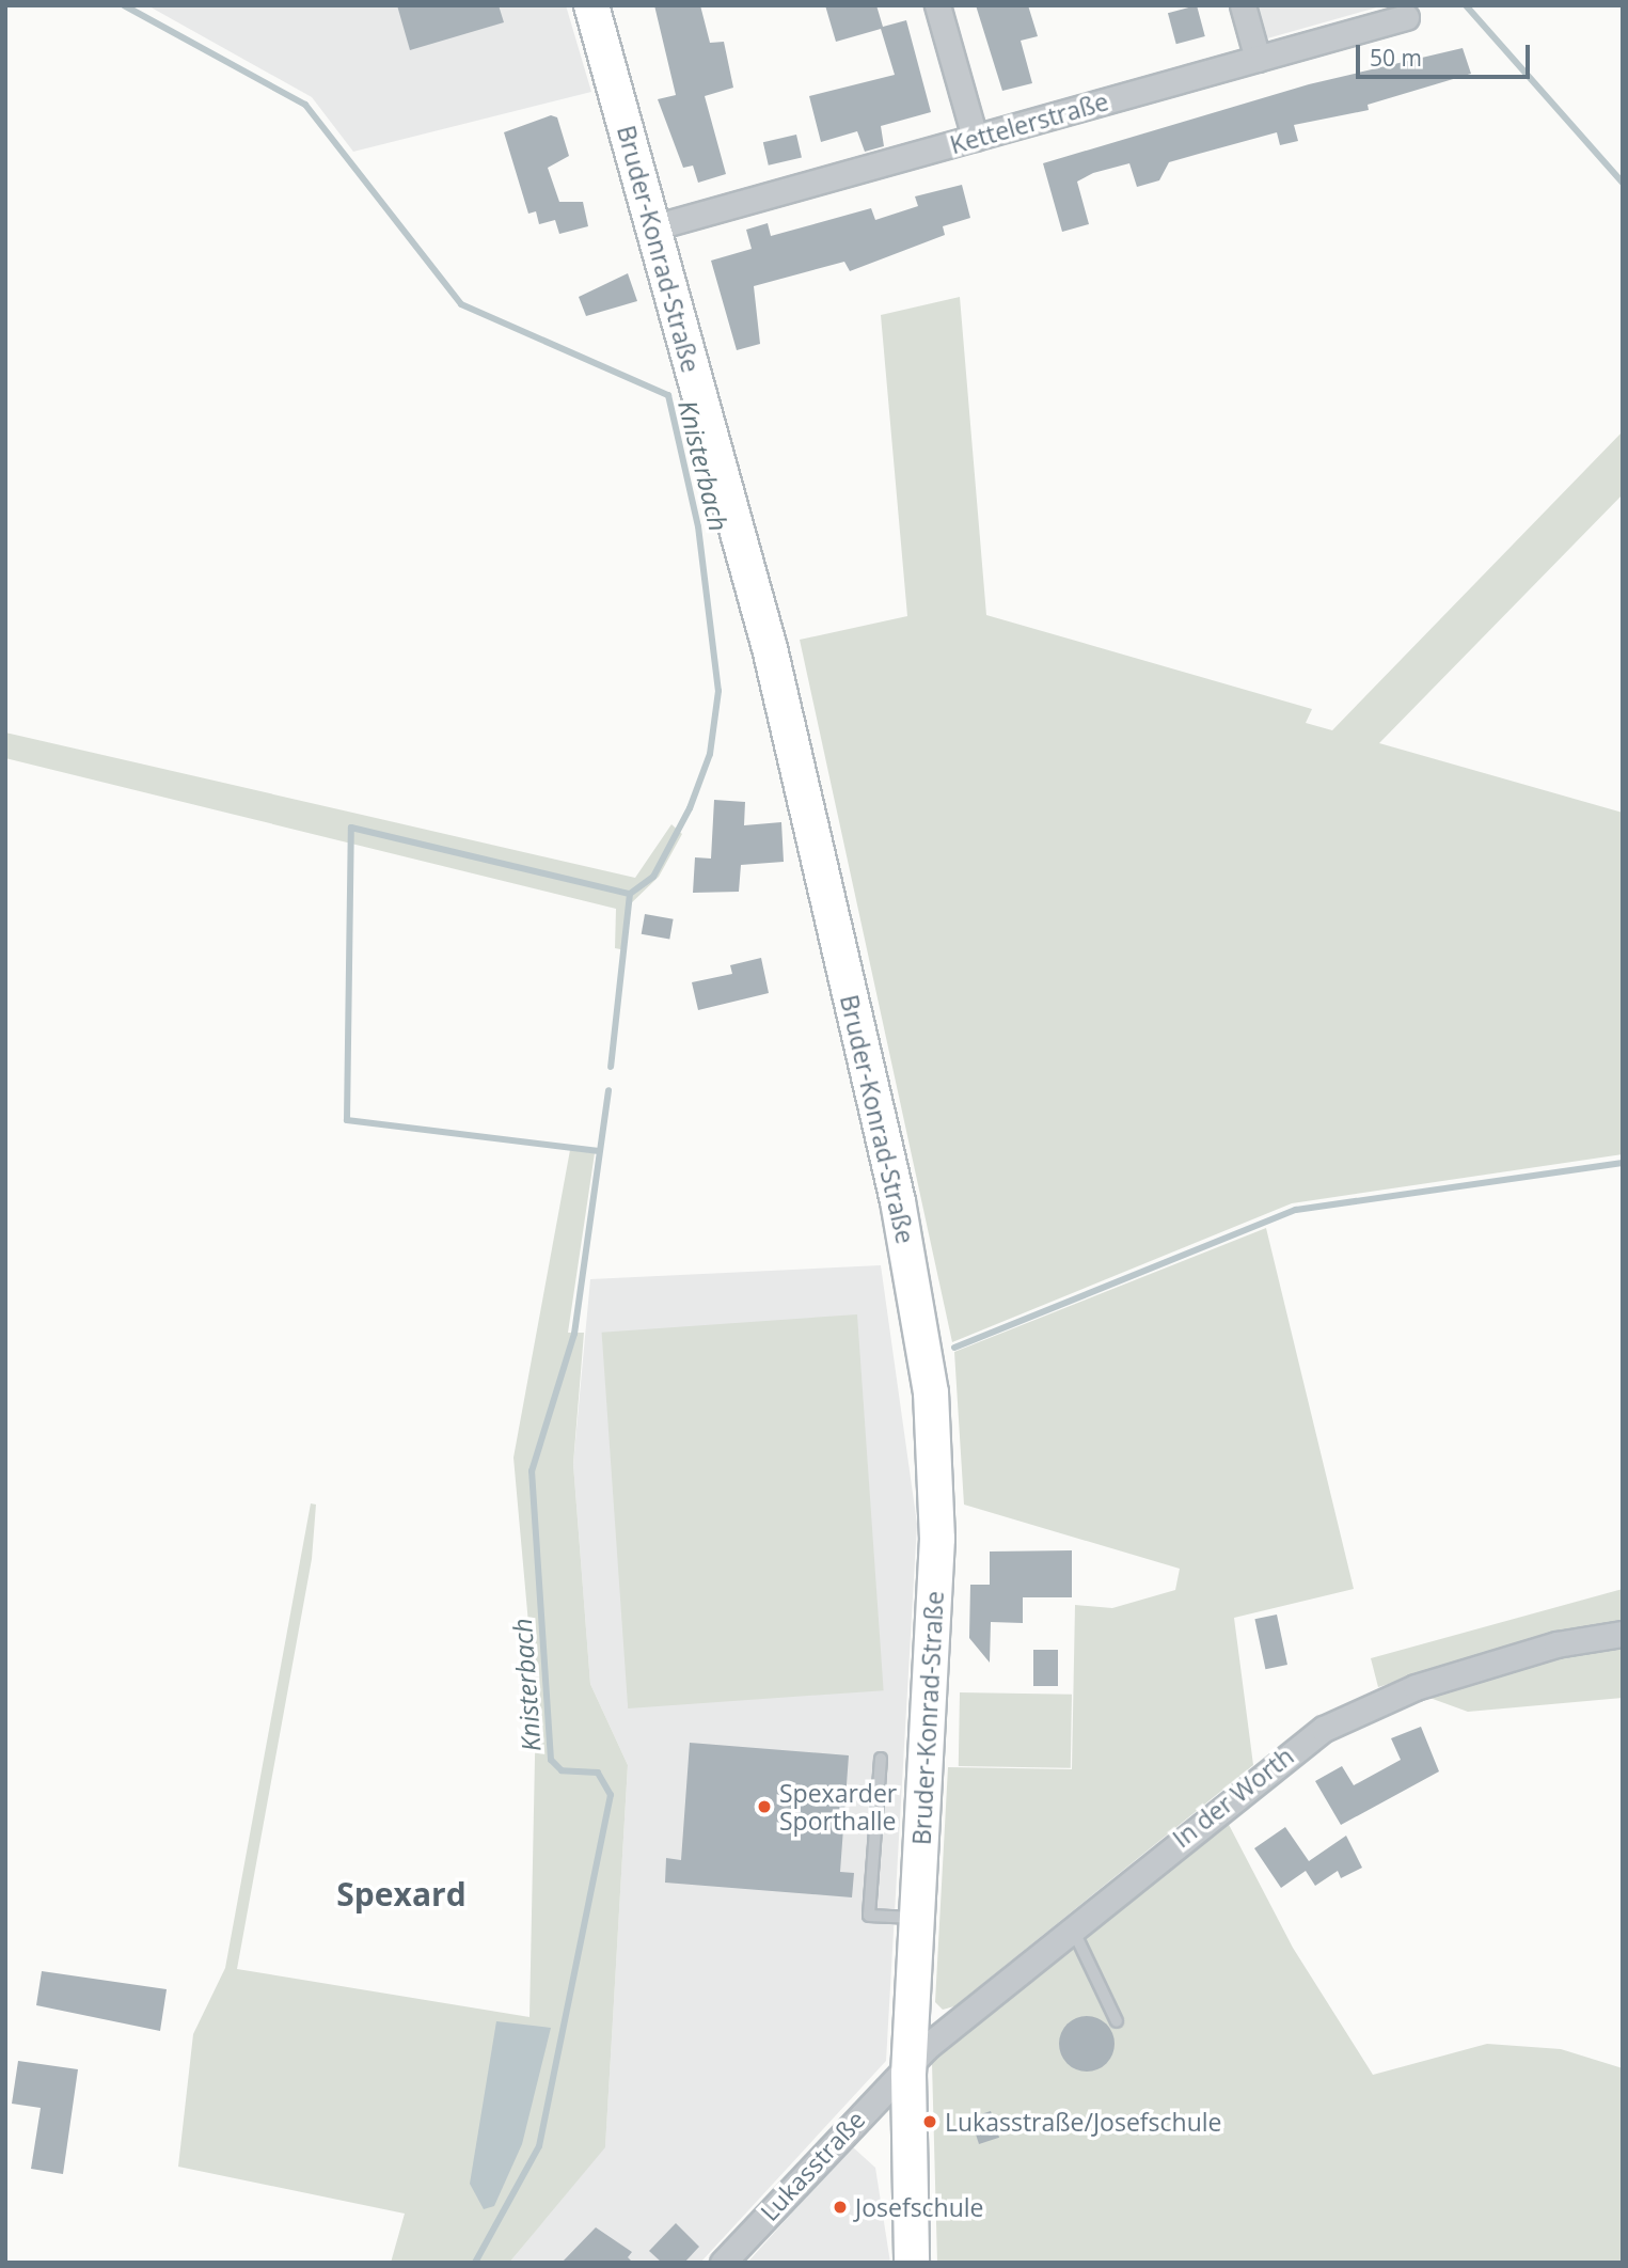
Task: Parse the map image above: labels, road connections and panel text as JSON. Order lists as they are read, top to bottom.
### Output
{
  "streets": {
    "street": [
      "Kettelerstraße",
      "Bruder-Konrad-Straße",
      "In der Worth",
      "Lukasstraße"
    ]
  },
  "crossings": [
    ["Kettelerstraße", "Bruder-Konrad-Straße"],
    ["Bruder-Konrad-Straße", "In der Worth"],
    ["Bruder-Konrad-Straße", "Lukasstraße"],
    ["In der Worth", "Lukasstraße"]
  ],
  "districts": ["Spexard"],
  "water": ["Knisterbach"],
  "places": ["Spexarder Sporthalle", "Lukasstraße/Josefschule", "Josefschule"],
  "scale_bar": "50 m"
}
